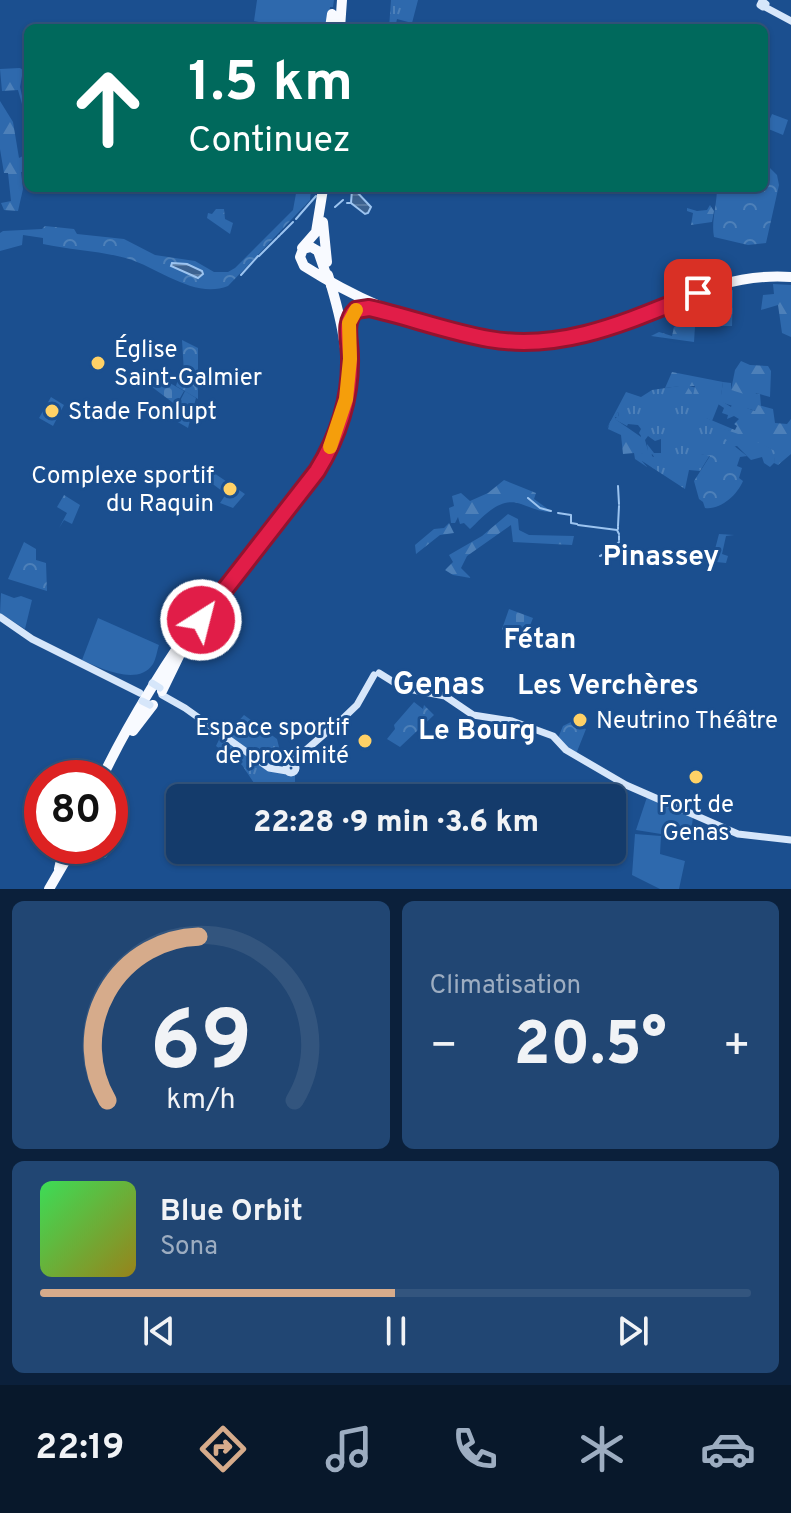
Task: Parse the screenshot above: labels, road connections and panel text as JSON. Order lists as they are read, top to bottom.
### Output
{
  "districts": [
    "Pinassey",
    "Fétan",
    "Genas",
    "Les Verchères",
    "Le Bourg"
  ],
  "places": [
    "Église Saint-Galmier",
    "Stade Fonlupt",
    "Complexe sportif du Raquin",
    "Neutrino Théâtre",
    "Espace sportif de proximité",
    "Fort de Genas"
  ],
  "page": {
    "turn": ["1.5 km", "Continuez"],
    "limit": "80",
    "trip": "22:28 · 9 min · 3.6 km",
    "tile": "Climatisation",
    "heat": ["−", "20.5°", "+"],
    "song": ["Blue Orbit", "Sona"],
    "tabs": "22:19",
    "gauge": ["69", "km/h"]
  }
}
